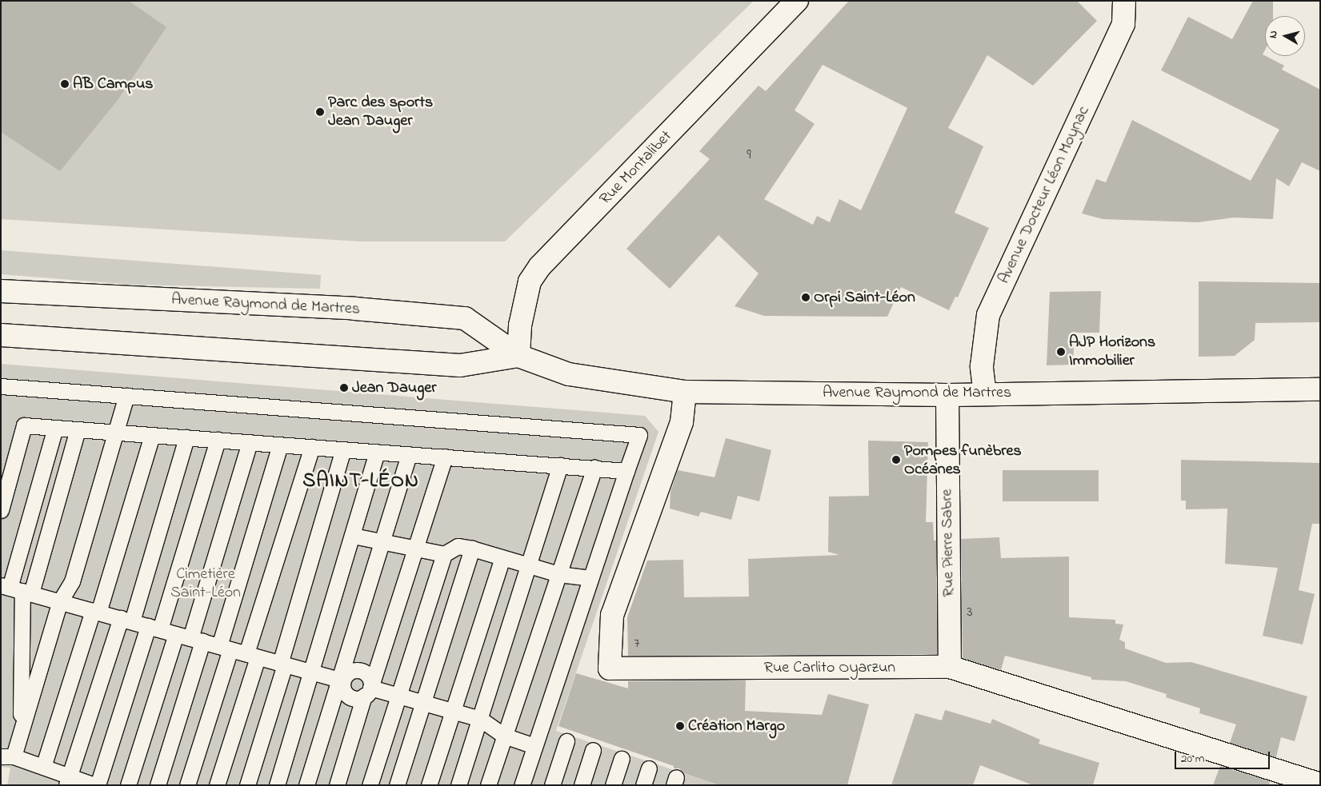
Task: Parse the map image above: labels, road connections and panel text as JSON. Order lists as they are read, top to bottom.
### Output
{
  "streets": {
    "street": [
      "Rue Montalibet",
      "Avenue Docteur Léon Moynac",
      "Avenue Raymond de Martres",
      "Rue Pierre Sabre",
      "Rue Carlito Oyarzun"
    ]
  },
  "crossings": [
    ["Rue Montalibet", "Avenue Raymond de Martres"],
    ["Avenue Docteur Léon Moynac", "Avenue Raymond de Martres"],
    ["Avenue Raymond de Martres", "Rue Pierre Sabre"],
    ["Avenue Raymond de Martres", "Rue Carlito Oyarzun"],
    ["Rue Pierre Sabre", "Rue Carlito Oyarzun"]
  ],
  "districts": ["SAINT-LÉON"],
  "parks": ["Cimetière Saint-Léon"],
  "places": [
    "AB Campus",
    "Parc des sports Jean Dauger",
    "Orpi Saint-Léon",
    "AJP Horizons Immobilier",
    "Jean Dauger",
    "Pompes funèbres Océanes",
    "Création Margo"
  ],
  "house_numbers": ["9", "3", "7"],
  "scale_bar": "20 m",
  "north": "left"
}
